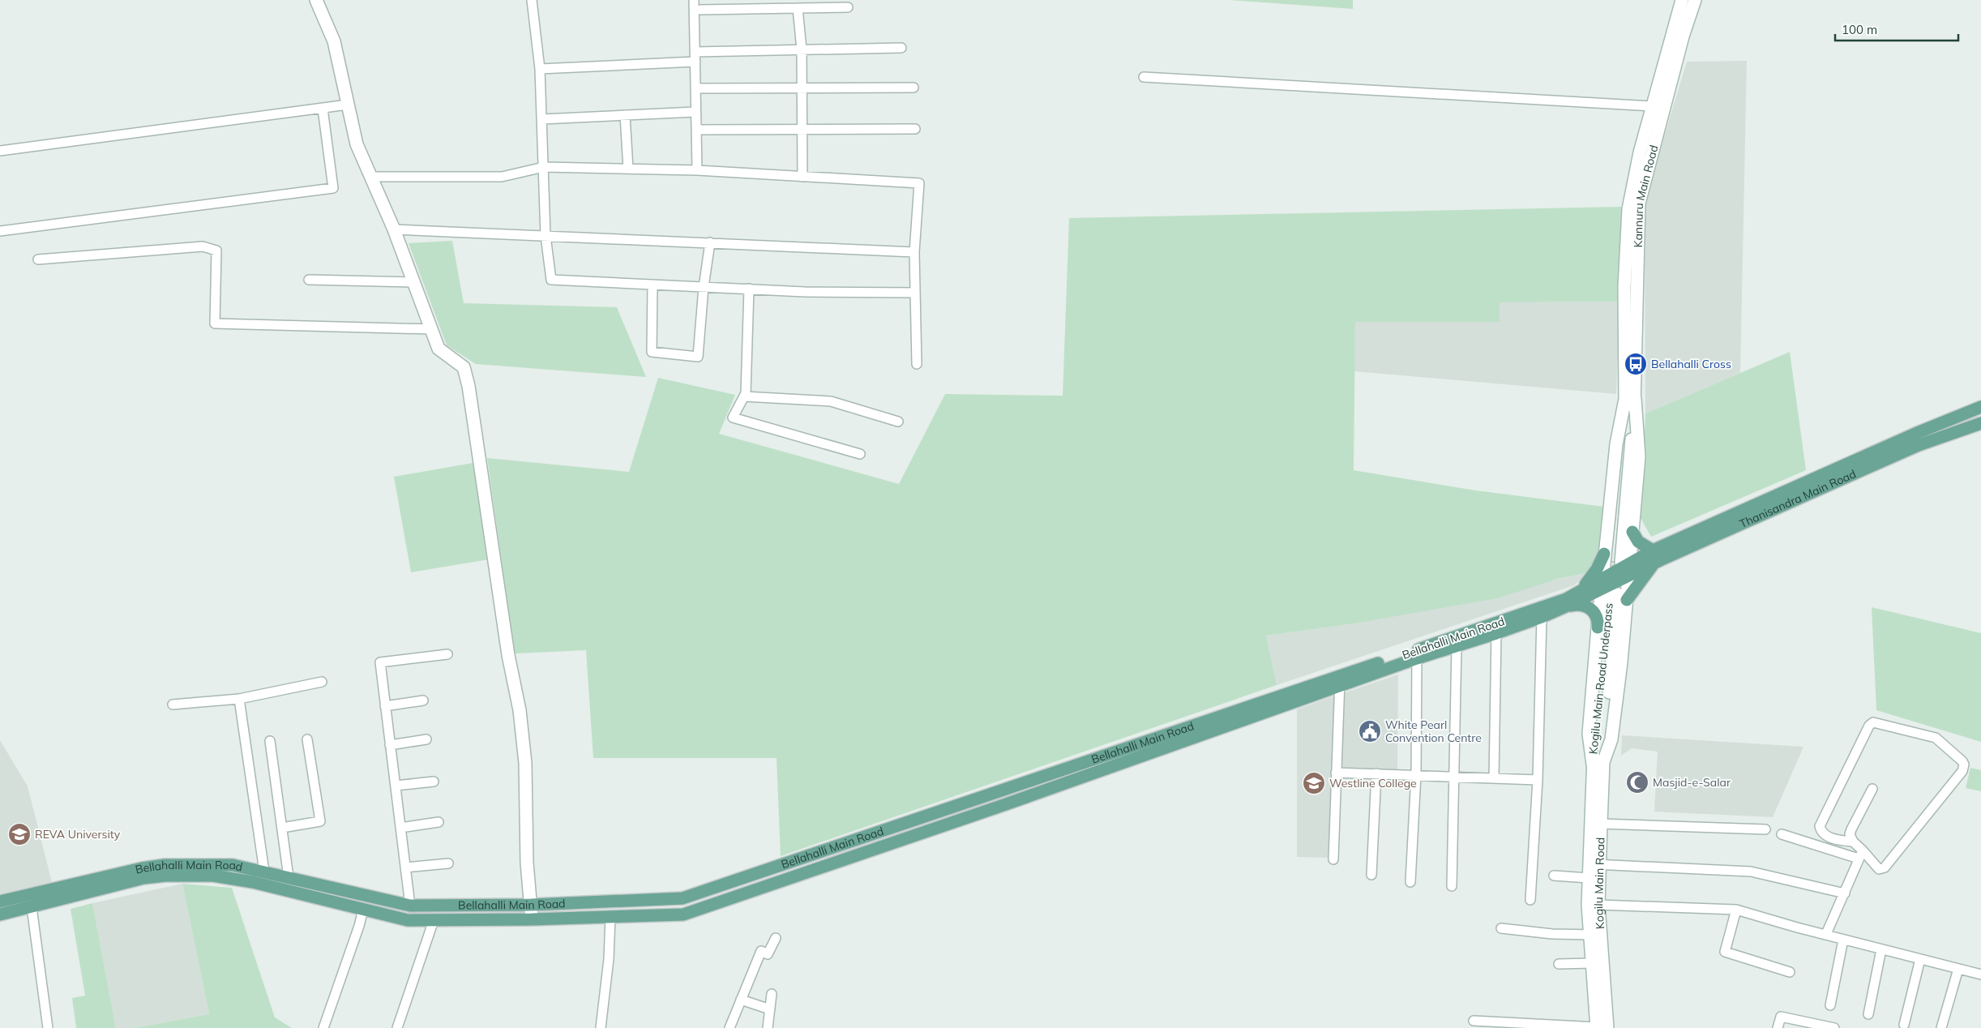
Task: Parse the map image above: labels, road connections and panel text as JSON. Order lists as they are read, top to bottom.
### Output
{
  "streets": {
    "main road": [
      "Kannuru Main Road",
      "Thanisandra Main Road",
      "Bellahalli Main Road",
      "Kogilu Main Road Underpass",
      "Kogilu Main Road"
    ]
  },
  "crossings": [
    ["Thanisandra Main Road", "Bellahalli Main Road"],
    ["Thanisandra Main Road", "Kogilu Main Road Underpass"],
    ["Thanisandra Main Road", "Kogilu Main Road"],
    ["Bellahalli Main Road", "Kogilu Main Road Underpass"],
    ["Bellahalli Main Road", "Kogilu Main Road"],
    ["Kogilu Main Road Underpass", "Kogilu Main Road"]
  ],
  "places": {
    "bus stop": ["Bellahalli Cross"],
    "public building": ["White Pearl Convention Centre"],
    "mosque": ["Masjid-e-Salar"],
    "school or university": ["Westline College", "REVA University"]
  },
  "scale_bar": "100 m"
}
